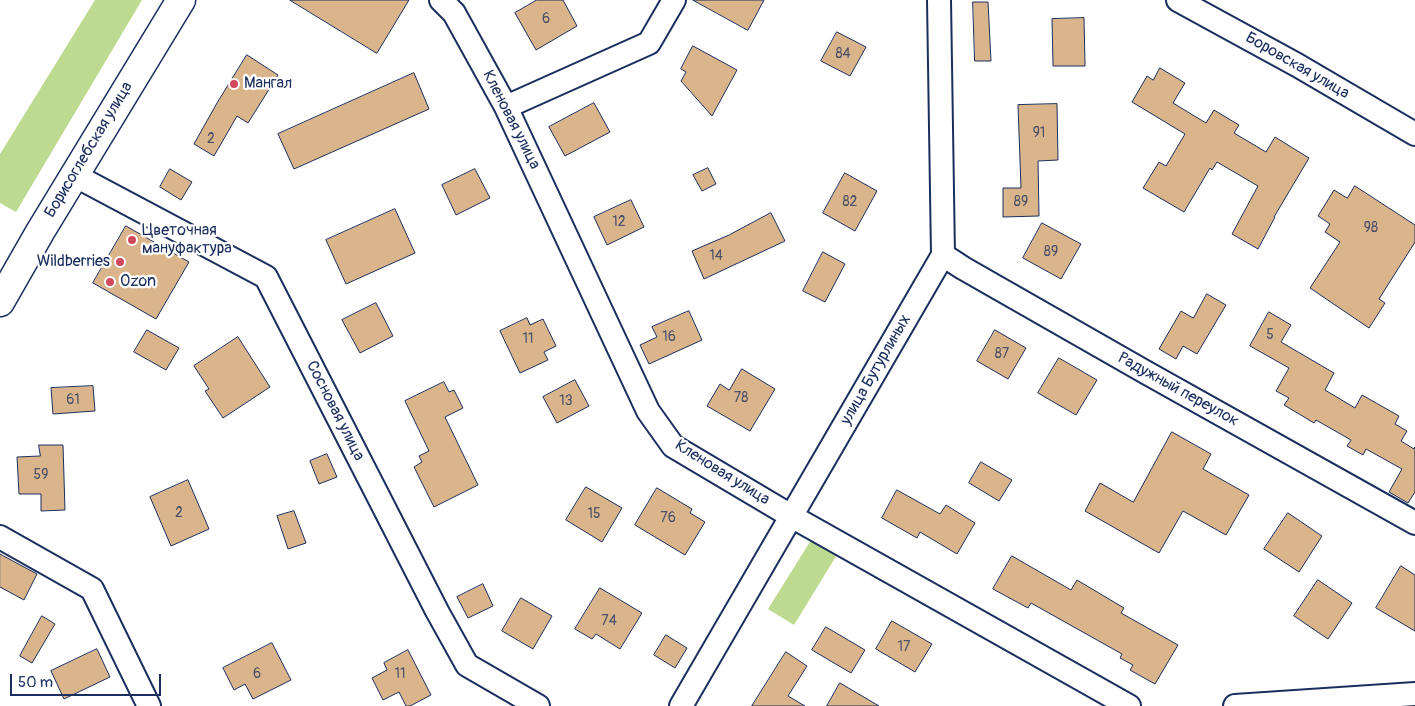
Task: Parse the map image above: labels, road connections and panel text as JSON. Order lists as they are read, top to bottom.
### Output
{
  "streets": {
    "street": [
      "Боровская улица",
      "Кленовая улица",
      "Борисоглебская улица",
      "улица Бутурлиных",
      "Радужный переулок",
      "Сосновая улица"
    ]
  },
  "crossings": [
    ["Кленовая улица", "улица Бутурлиных"],
    ["Борисоглебская улица", "Сосновая улица"],
    ["улица Бутурлиных", "Радужный переулок"]
  ],
  "places": [
    "Мангал",
    "Цветочная мануфактура",
    "Wildberries",
    "Ozon"
  ],
  "house_numbers": [
    "6",
    "84",
    "91",
    "2",
    "82",
    "89",
    "12",
    "98",
    "89",
    "14",
    "5",
    "16",
    "11",
    "87",
    "78",
    "61",
    "13",
    "59",
    "2",
    "15",
    "76",
    "74",
    "17",
    "6",
    "11"
  ],
  "scale_bar": "50 m"
}
